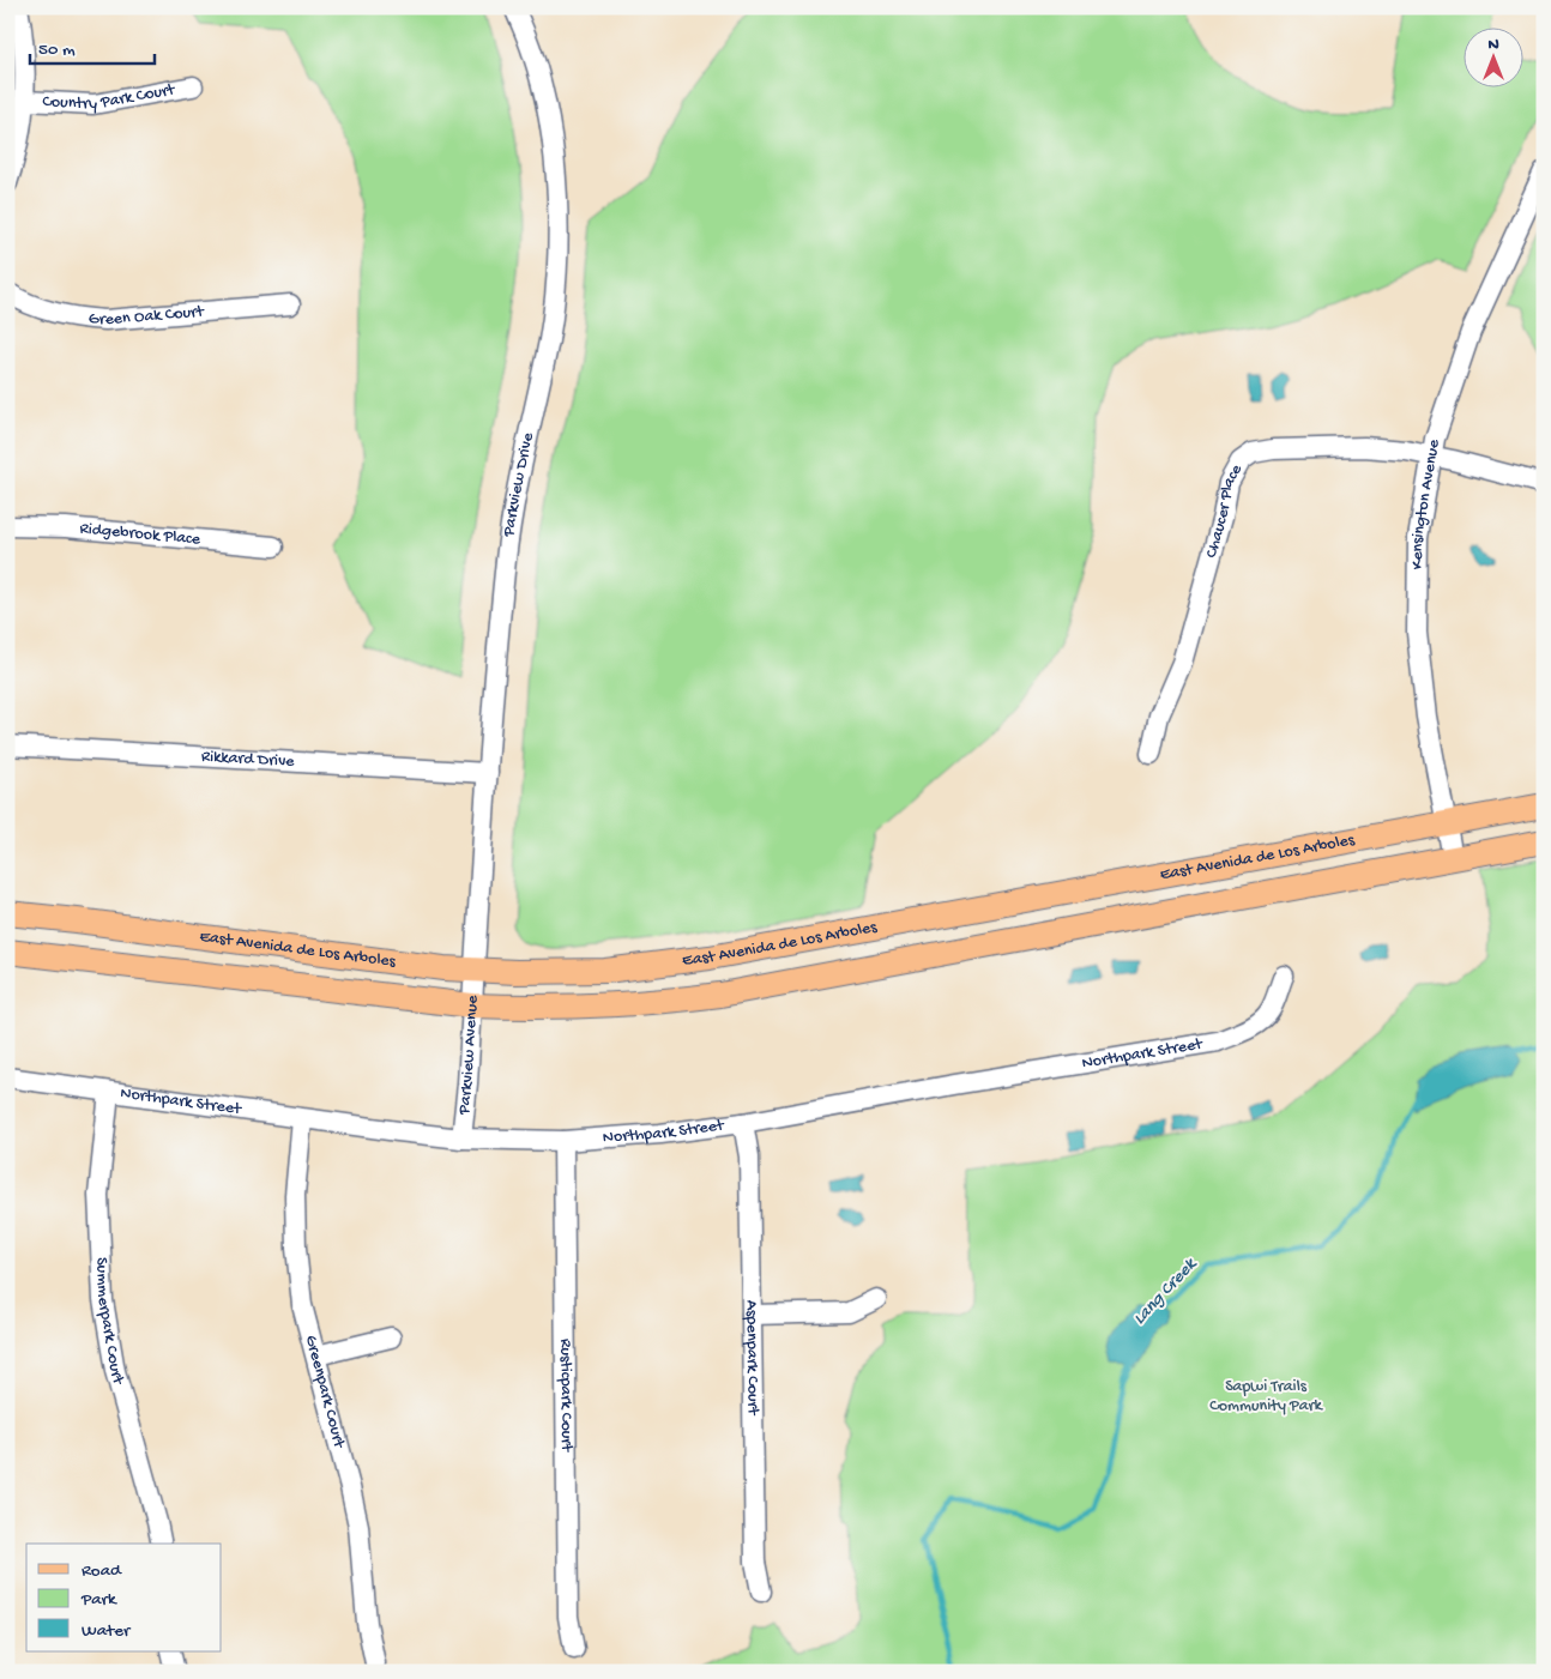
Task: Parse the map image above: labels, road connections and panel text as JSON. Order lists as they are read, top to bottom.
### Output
{
  "streets": {
    "main road": ["East Avenida de Los Arboles"],
    "street": [
      "Country Park Court",
      "Green Oak Court",
      "Parkview Drive",
      "Kensington Avenue",
      "Chaucer Place",
      "Ridgebrook Place",
      "Rikkard Drive",
      "Northpark Street",
      "Parkview Avenue",
      "Summerpark Court",
      "Aspenpark Court",
      "Greenpark Court",
      "Rusticpark Court"
    ]
  },
  "crossings": [
    ["Parkview Drive", "Rikkard Drive"],
    ["Parkview Drive", "East Avenida de Los Arboles"],
    ["Parkview Drive", "Parkview Avenue"],
    ["Kensington Avenue", "Chaucer Place"],
    ["Kensington Avenue", "East Avenida de Los Arboles"],
    ["East Avenida de Los Arboles", "Parkview Avenue"],
    ["Northpark Street", "Parkview Avenue"],
    ["Northpark Street", "Summerpark Court"],
    ["Northpark Street", "Aspenpark Court"],
    ["Northpark Street", "Greenpark Court"],
    ["Northpark Street", "Rusticpark Court"]
  ],
  "water": ["Lang Creek"],
  "parks": ["Sapwi Trails Community Park"],
  "legend": ["Road", "Park", "Water"],
  "scale_bar": "50 m",
  "north": "top"
}
